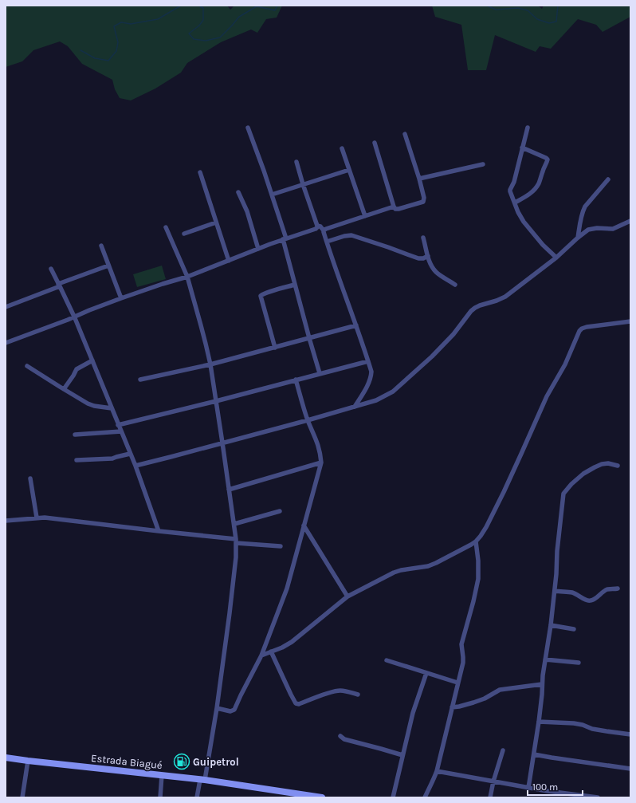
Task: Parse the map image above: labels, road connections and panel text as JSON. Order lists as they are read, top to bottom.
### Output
{
  "streets": {
    "main road": ["Estrada Biagué"]
  },
  "places": {
    "fuel station": ["Guipetrol"]
  },
  "scale_bar": "100 m"
}
